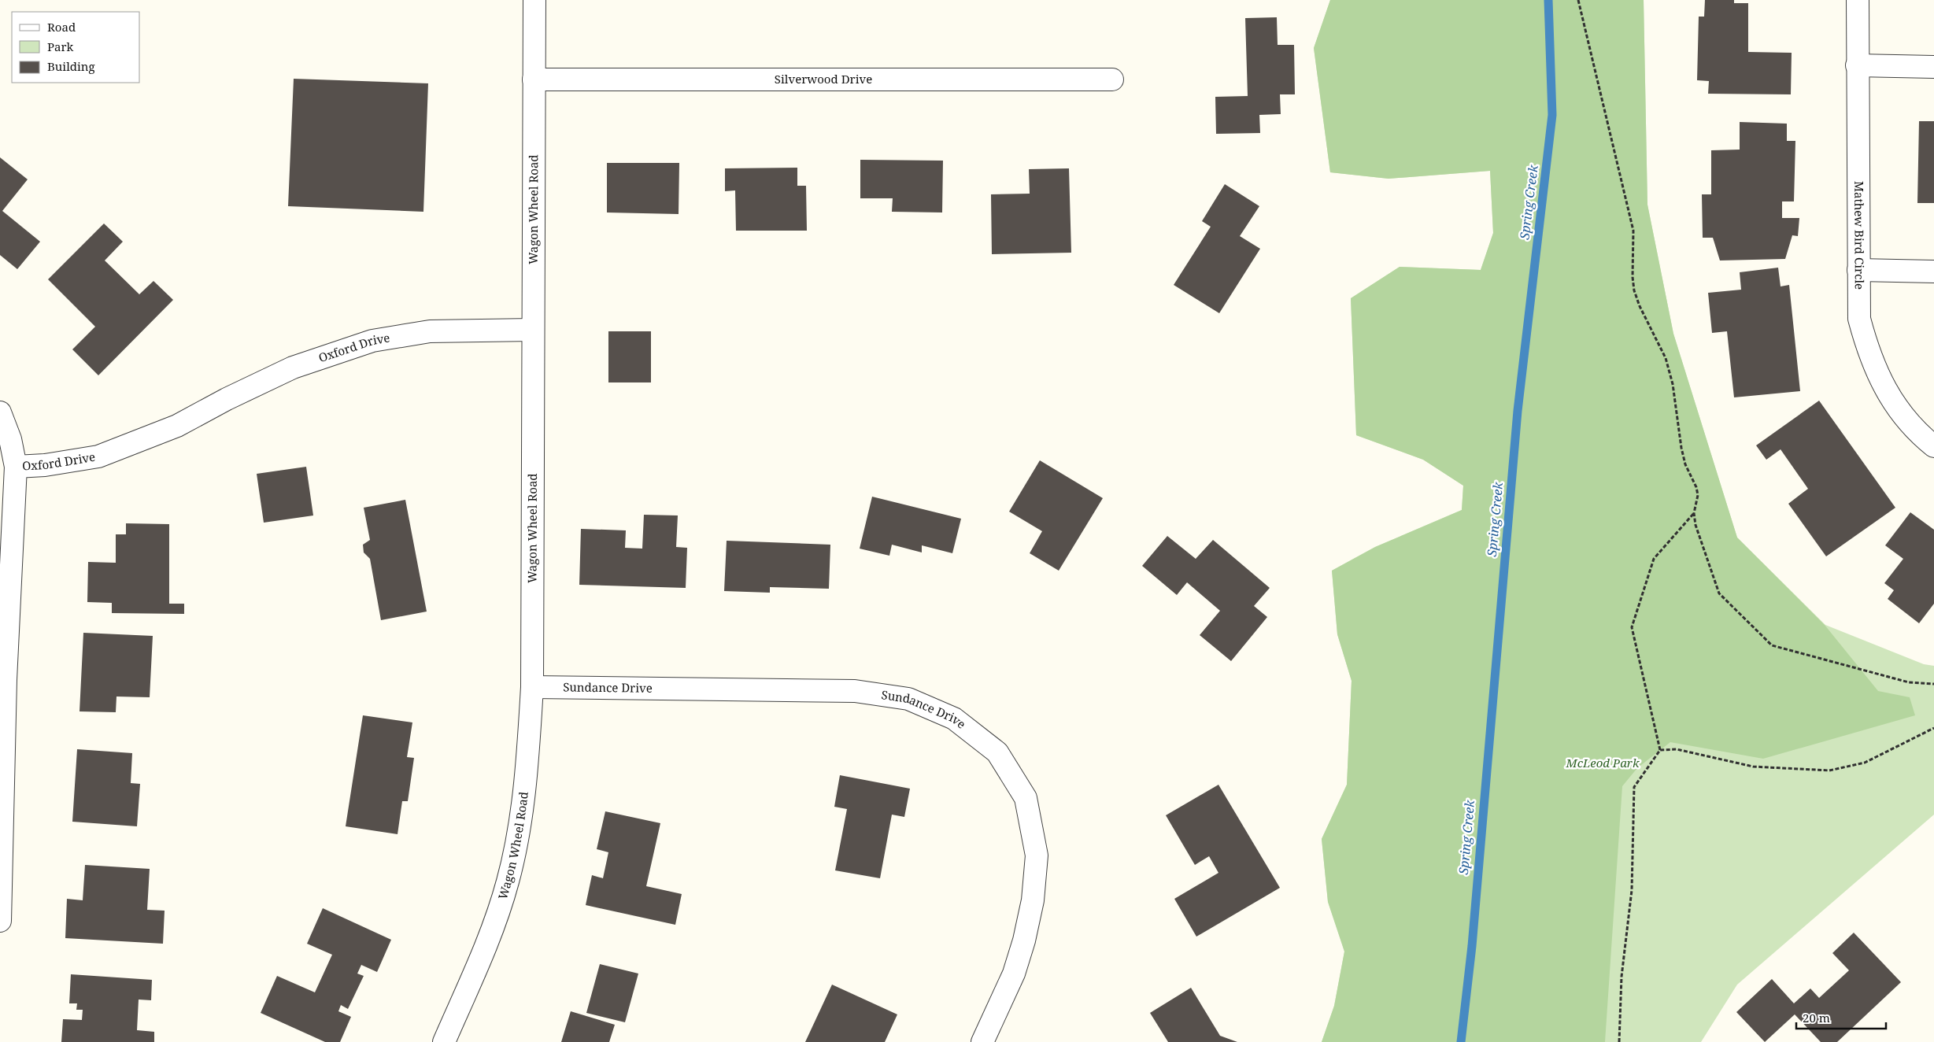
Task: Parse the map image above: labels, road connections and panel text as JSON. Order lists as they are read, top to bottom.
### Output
{
  "streets": {
    "street": [
      "Silverwood Drive",
      "Wagon Wheel Road",
      "Mathew Bird Circle",
      "Oxford Drive",
      "Sundance Drive"
    ]
  },
  "crossings": [
    ["Silverwood Drive", "Wagon Wheel Road"],
    ["Wagon Wheel Road", "Oxford Drive"],
    ["Wagon Wheel Road", "Sundance Drive"]
  ],
  "water": ["Spring Creek"],
  "parks": ["McLeod Park"],
  "legend": ["Road", "Park", "Building"],
  "scale_bar": "20 m"
}
